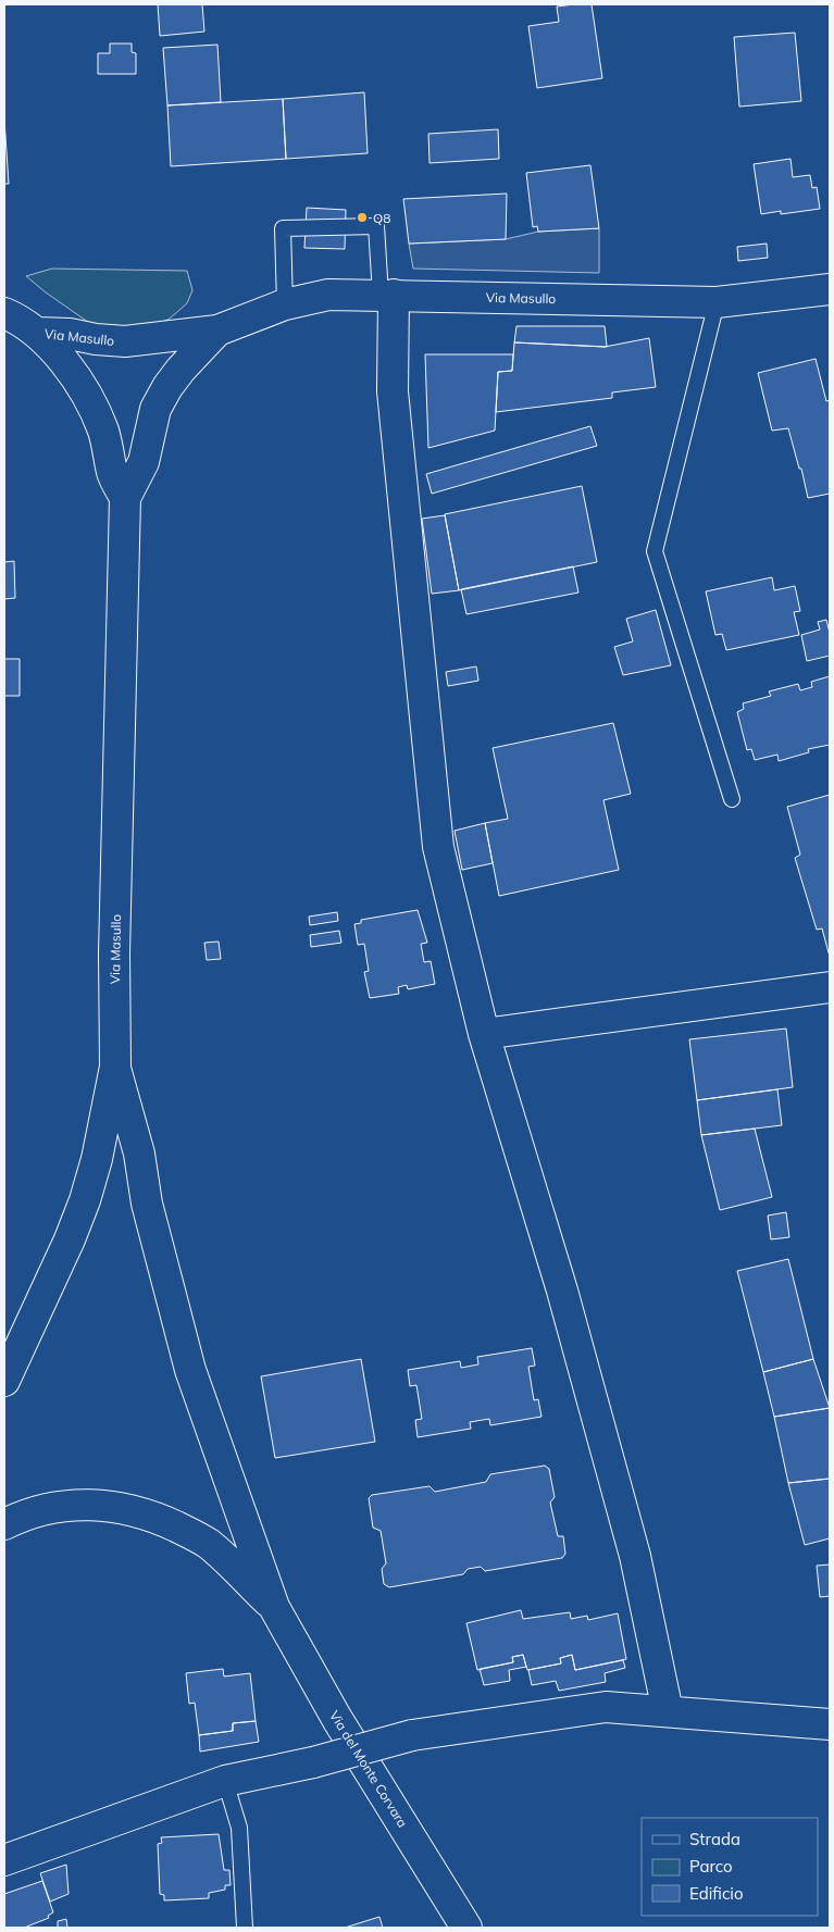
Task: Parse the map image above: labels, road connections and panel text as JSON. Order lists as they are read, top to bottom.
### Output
{
  "streets": {
    "main road": ["Via Masullo", "Via del Monte Corvara"]
  },
  "places": ["Q8"],
  "legend": ["Strada", "Parco", "Edificio"]
}
